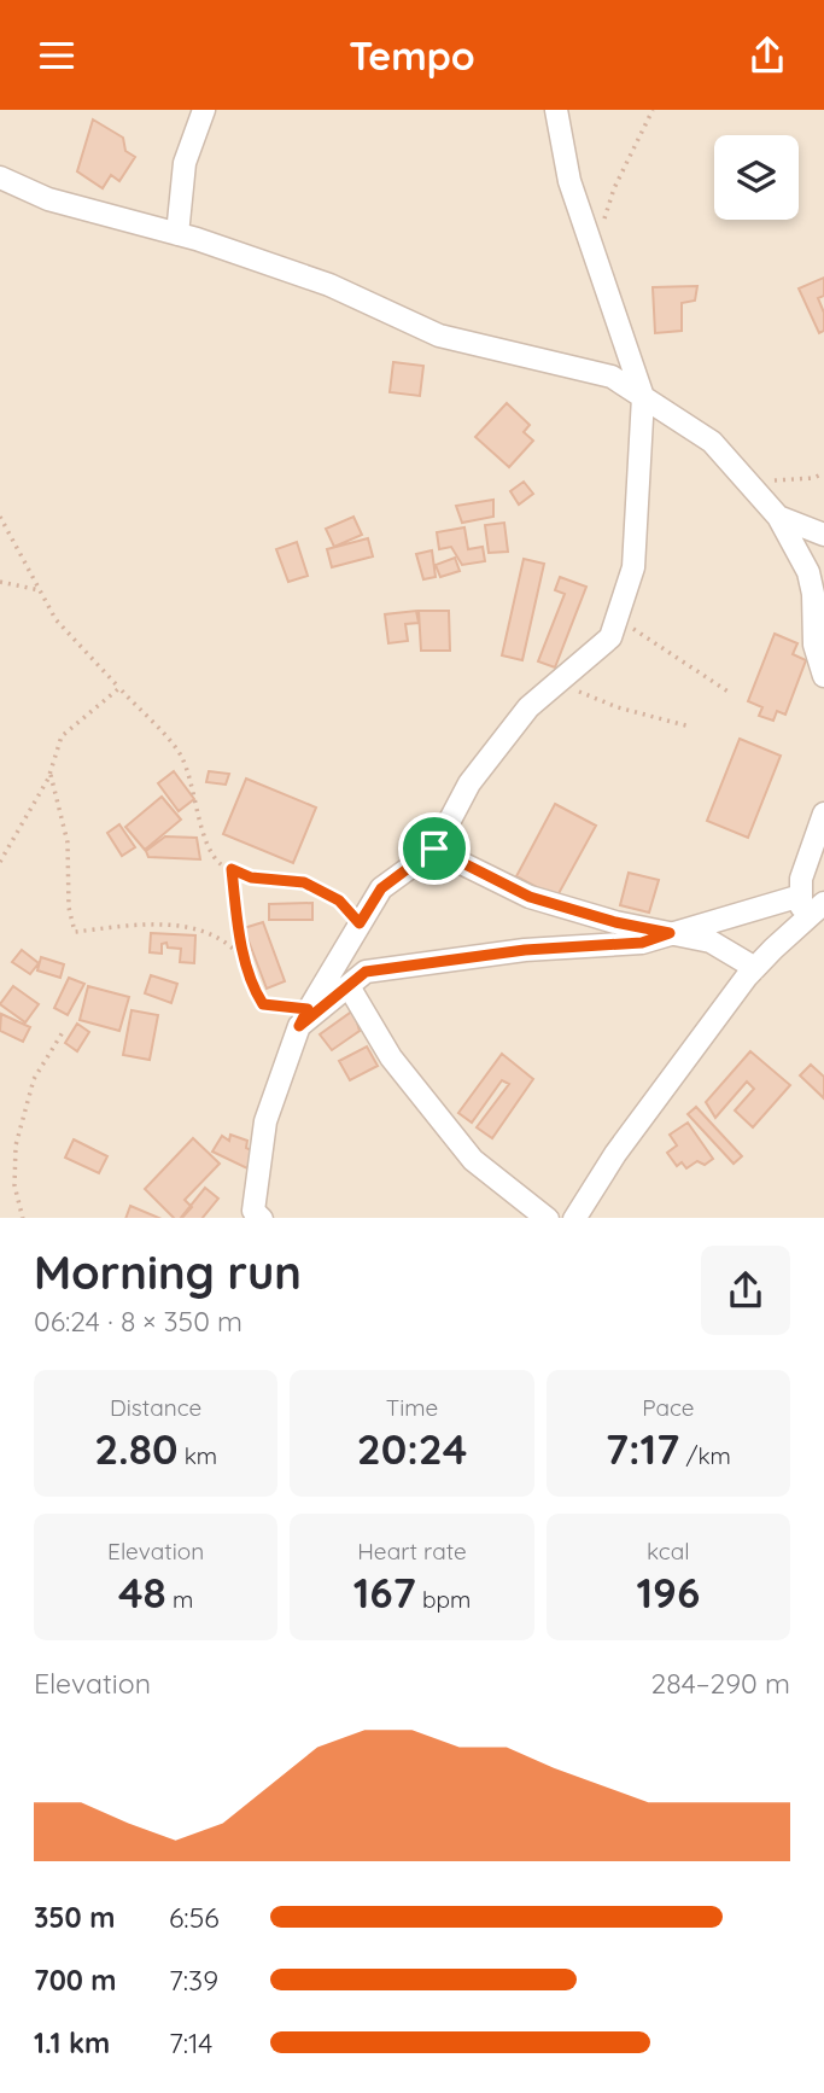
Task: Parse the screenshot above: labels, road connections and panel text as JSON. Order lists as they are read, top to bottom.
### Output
{
  "page": {
    "header": "Tempo",
    "heading": ["Morning run", "06:24 · 8 × 350 m"],
    "stats": [
      ["Distance", "2.80 km"],
      ["Time", "20:24"],
      ["Pace", "7:17 /km"],
      ["Elevation", "48 m"],
      ["Heart rate", "167 bpm"],
      ["kcal", "196"]
    ],
    "chart": ["Elevation", "284–290 m"],
    "list": [
      {
        "name": "350 m",
        "note": "6:56"
      },
      {
        "name": "700 m",
        "note": "7:39"
      },
      {
        "name": "1.1 km",
        "note": "7:14"
      }
    ]
  }
}
